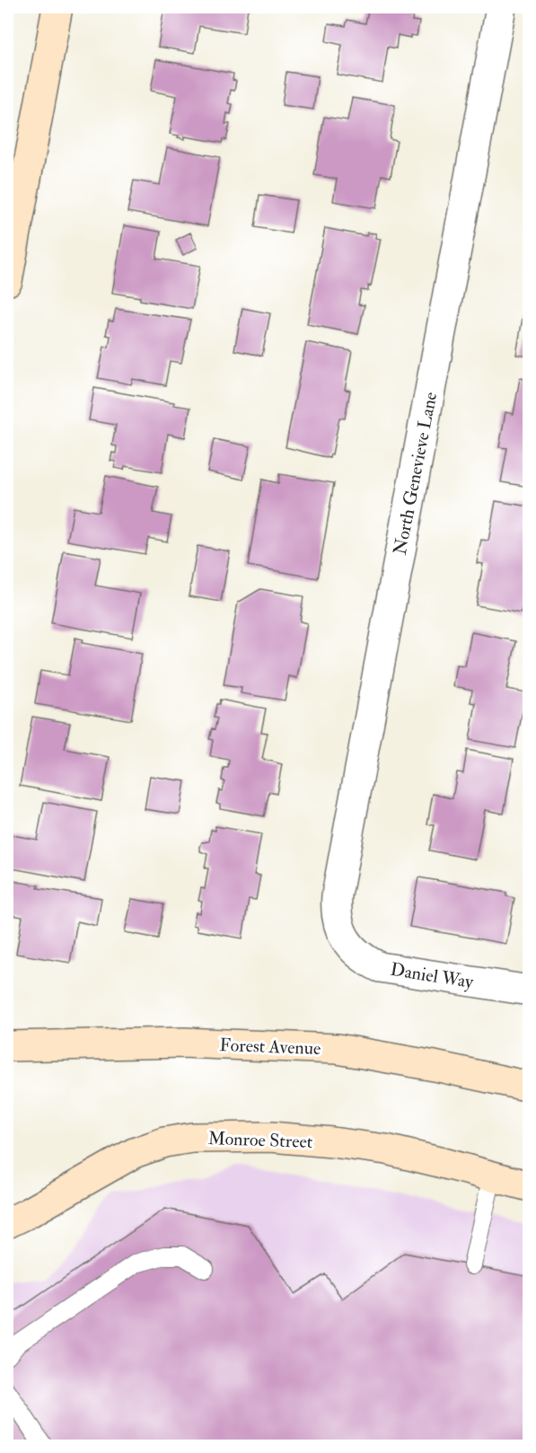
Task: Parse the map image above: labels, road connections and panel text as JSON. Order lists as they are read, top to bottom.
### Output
{
  "streets": {
    "main road": ["Forest Avenue", "Monroe Street"],
    "street": ["North Genevieve Lane", "Daniel Way"]
  },
  "crossings": [
    ["North Genevieve Lane", "Daniel Way"]
  ]
}
